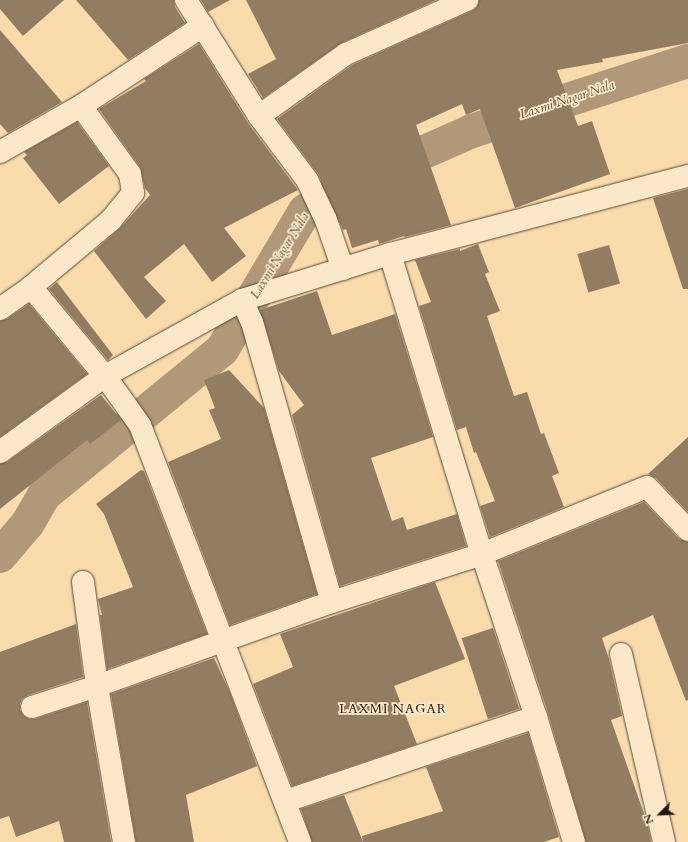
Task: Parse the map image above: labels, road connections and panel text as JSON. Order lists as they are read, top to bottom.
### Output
{
  "districts": ["LAXMI NAGAR"],
  "water": ["Laxmi Nagar Nala"],
  "north": "bottom left"
}
